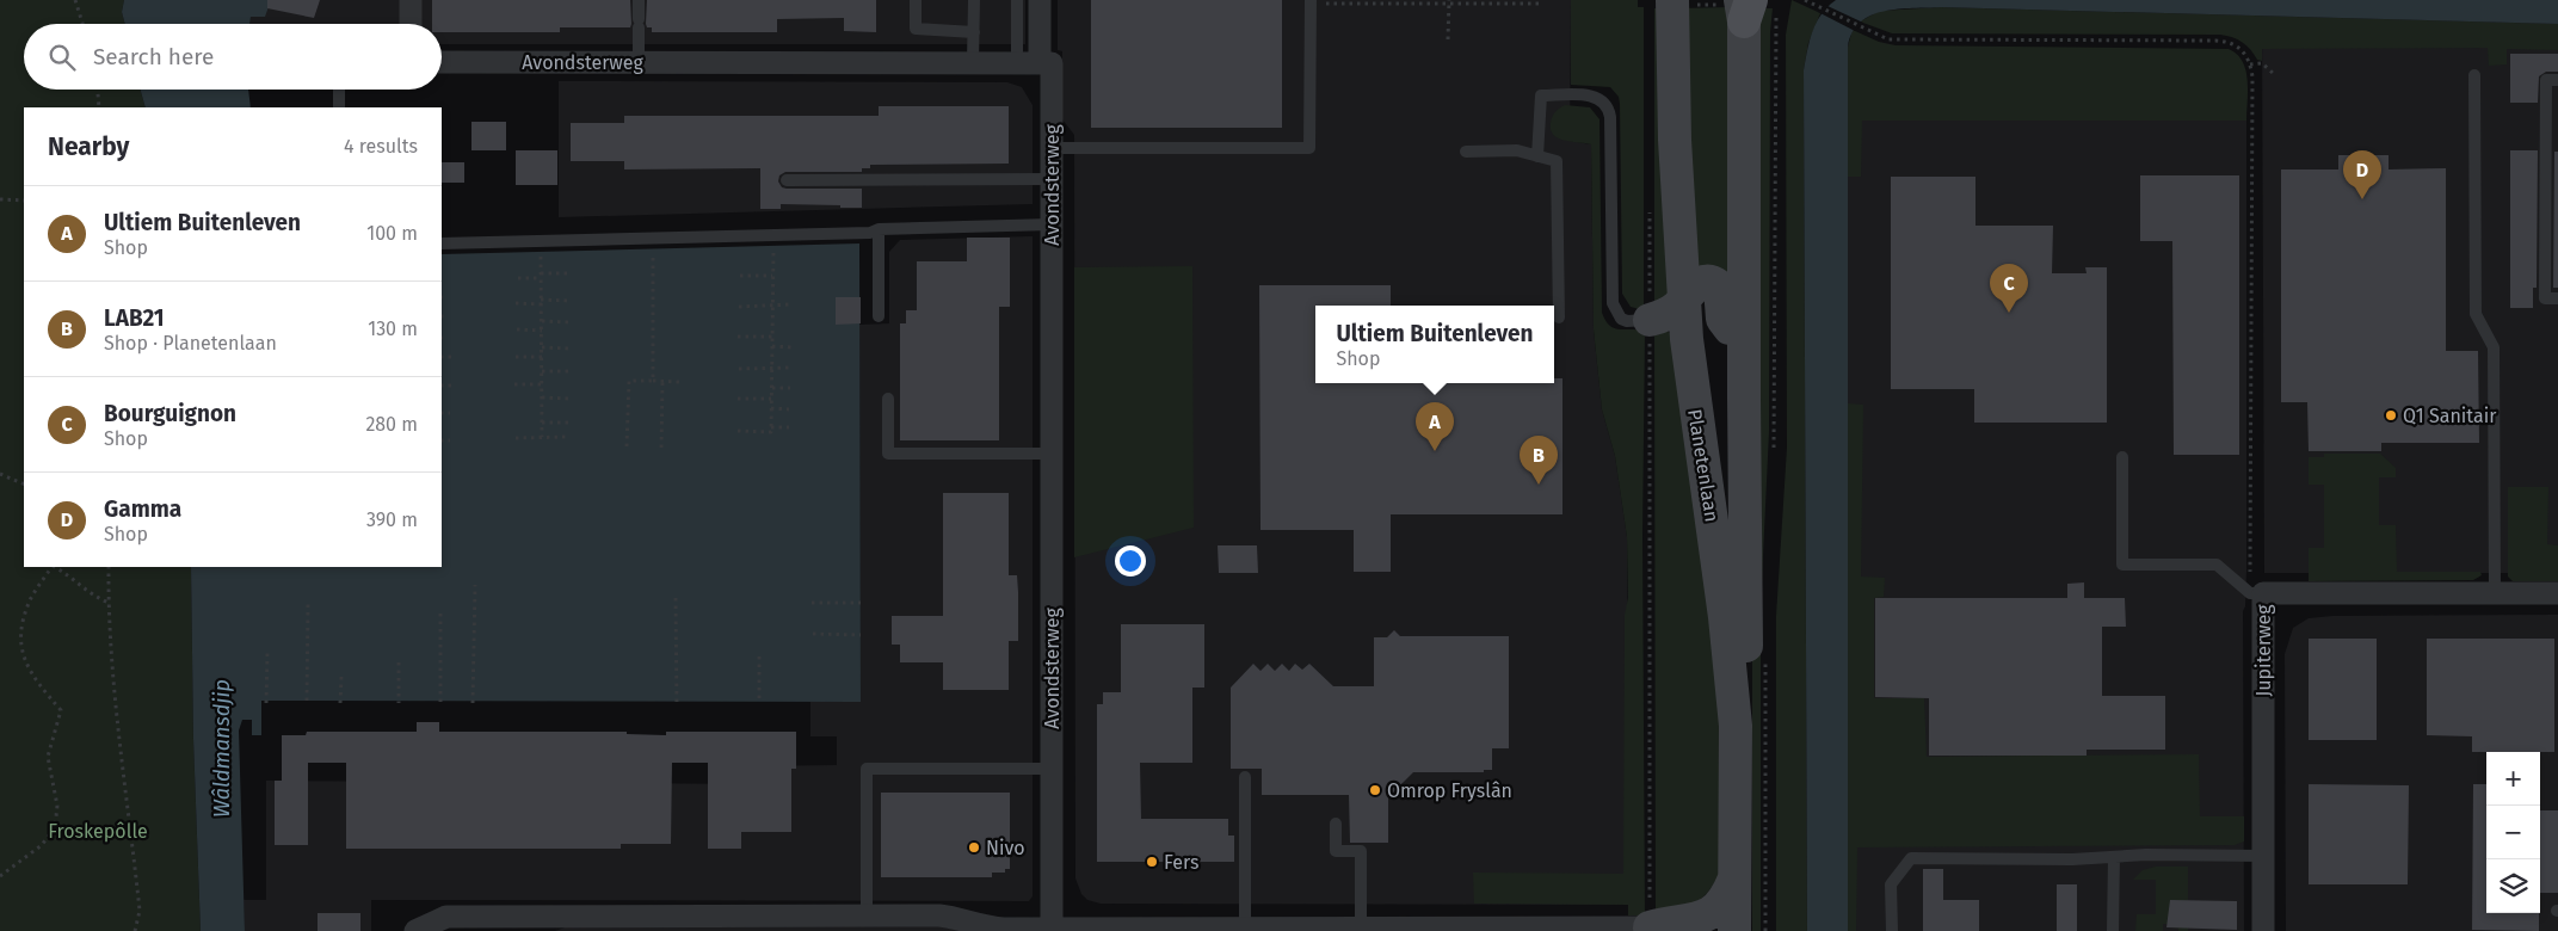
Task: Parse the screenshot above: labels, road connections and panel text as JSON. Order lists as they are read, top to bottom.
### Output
{
  "streets": {
    "main road": ["Planetenlaan"],
    "street": ["Avondsterweg", "Jupiterweg"]
  },
  "water": ["Wâldmansdjip"],
  "parks": ["Froskepôlle"],
  "places": [
    "Q1 Sanitair",
    "Omrop Fryslân",
    "Nivo",
    "Fers"
  ],
  "page": {
    "search": "Search here",
    "heading": ["Nearby", "4 results"],
    "pins": [
      "D",
      "C",
      "A",
      "B"
    ],
    "list": [
      {
        "mark": "A",
        "name": "Ultiem Buitenleven",
        "note": "Shop",
        "value": "100 m"
      },
      {
        "mark": "B",
        "name": "LAB21",
        "note": "Shop · Planetenlaan",
        "value": "130 m"
      },
      {
        "mark": "C",
        "name": "Bourguignon",
        "note": "Shop",
        "value": "280 m"
      },
      {
        "mark": "D",
        "name": "Gamma",
        "note": "Shop",
        "value": "390 m"
      }
    ],
    "popup": ["Ultiem Buitenleven", "Shop"],
    "map_buttons": ["+", "−"]
  }
}
